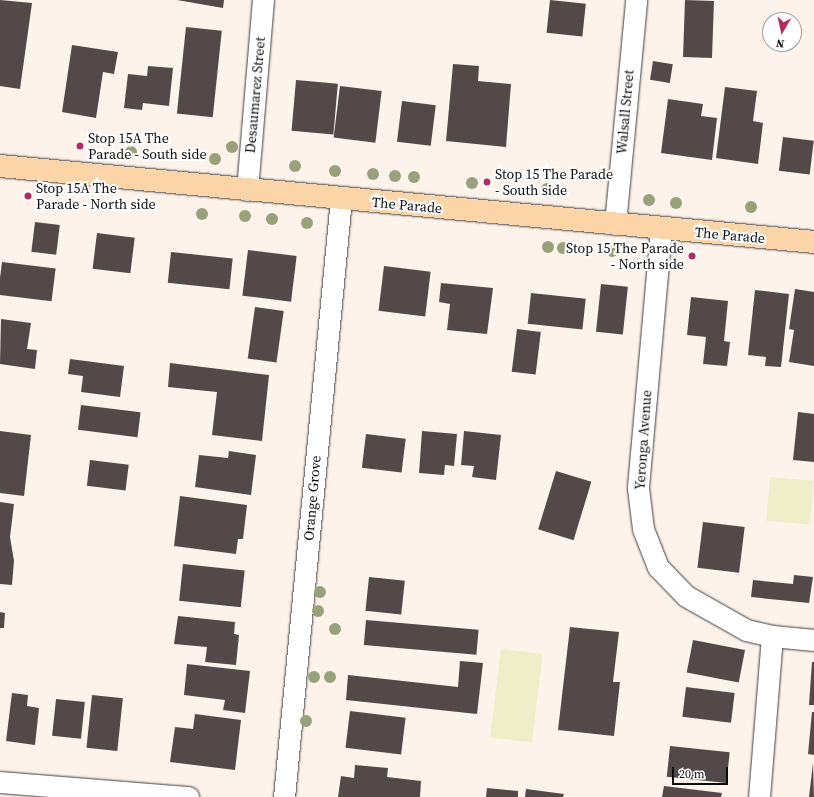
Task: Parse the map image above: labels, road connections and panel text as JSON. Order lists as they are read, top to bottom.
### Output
{
  "streets": {
    "main road": ["The Parade"],
    "street": [
      "Desaumarez Street",
      "Walsall Street",
      "Yeronga Avenue",
      "Orange Grove"
    ]
  },
  "crossings": [
    ["Desaumarez Street", "The Parade"],
    ["Walsall Street", "The Parade"],
    ["The Parade", "Yeronga Avenue"],
    ["The Parade", "Orange Grove"]
  ],
  "places": [
    "Stop 15A The Parade - South side",
    "Stop 15 The Parade - South side",
    "Stop 15A The Parade - North side",
    "Stop 15 The Parade - North side"
  ],
  "scale_bar": "20 m",
  "north": "bottom"
}
